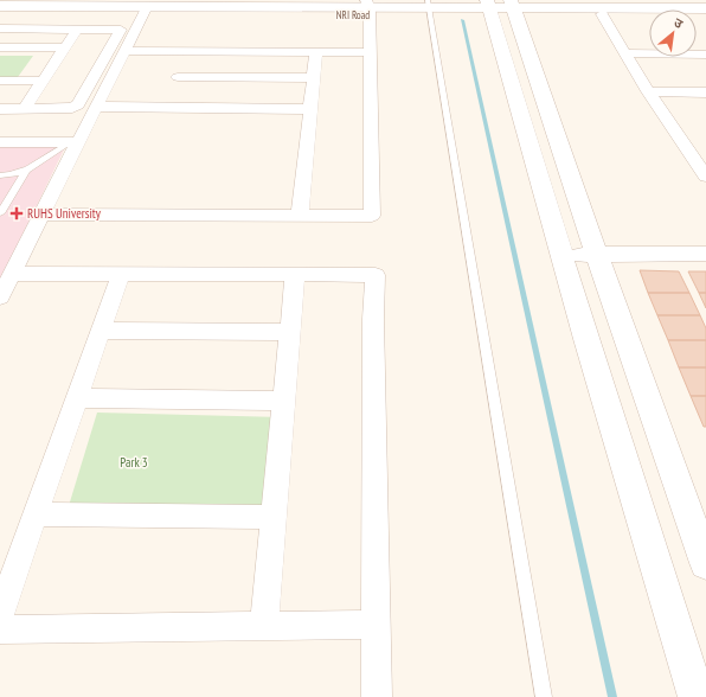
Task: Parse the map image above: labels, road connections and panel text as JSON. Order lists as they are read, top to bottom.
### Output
{
  "streets": {
    "street": ["NRI Road"]
  },
  "parks": ["Park 3"],
  "places": {
    "health": ["RUHS University"]
  },
  "north": "top right"
}
